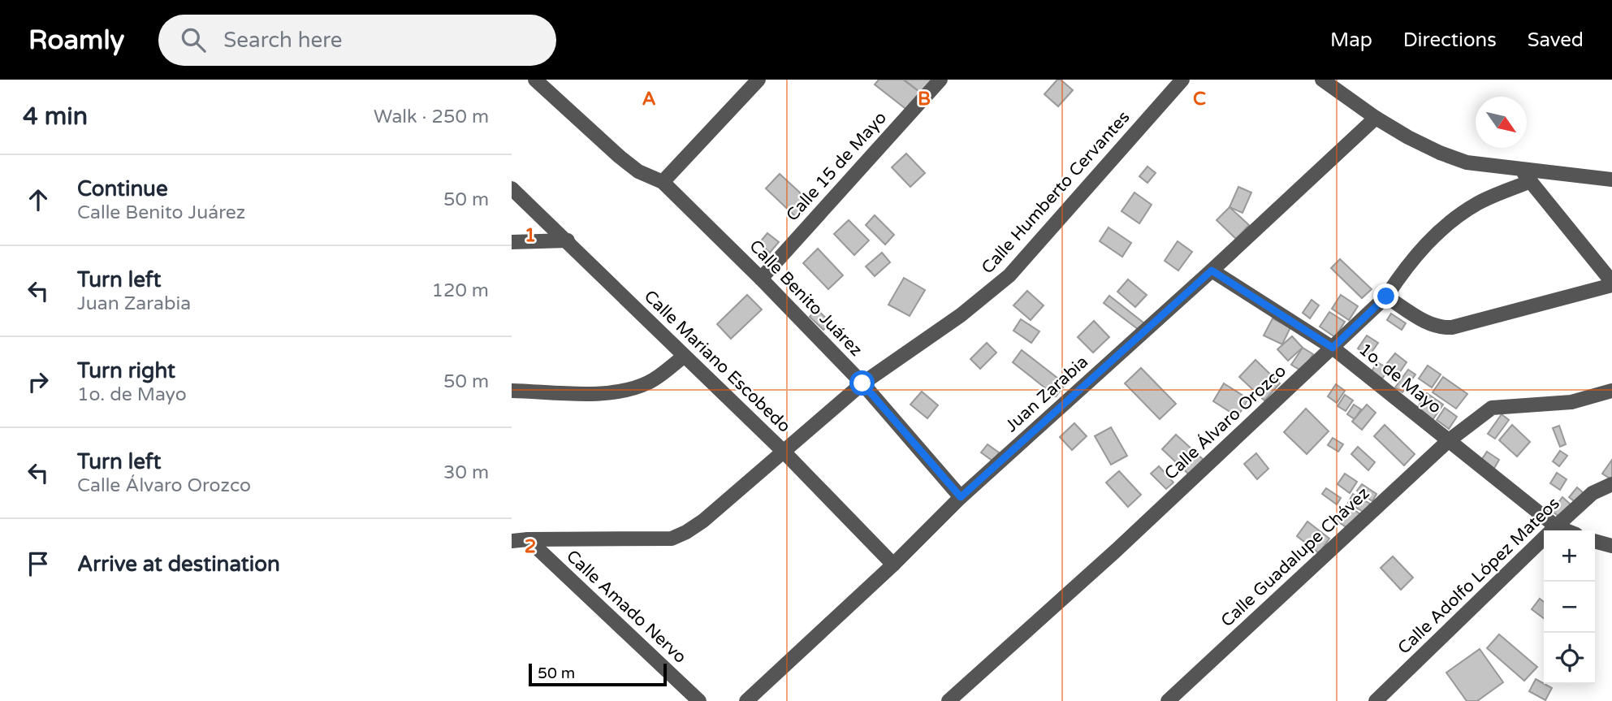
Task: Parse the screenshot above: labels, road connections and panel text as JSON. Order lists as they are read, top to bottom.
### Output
{
  "streets": {
    "street": [
      "Calle 15 de Mayo",
      "Calle Humberto Cervantes",
      "Calle Benito Juárez",
      "Calle Mariano Escobedo",
      "1o. de Mayo",
      "Juan Zarabia",
      "Calle Álvaro Orozco",
      "Calle Guadalupe Chávez",
      "Calle Adolfo López Mateos",
      "Calle Amado Nervo"
    ]
  },
  "crossings": [
    ["Calle 15 de Mayo", "Calle Benito Juárez"],
    ["Calle Humberto Cervantes", "Calle Benito Juárez"],
    ["Calle Humberto Cervantes", "Calle Mariano Escobedo"],
    ["Calle Humberto Cervantes", "Calle Amado Nervo"],
    ["Calle Benito Juárez", "Juan Zarabia"],
    ["Calle Mariano Escobedo", "Juan Zarabia"],
    ["1o. de Mayo", "Juan Zarabia"],
    ["1o. de Mayo", "Calle Álvaro Orozco"],
    ["1o. de Mayo", "Calle Guadalupe Chávez"],
    ["1o. de Mayo", "Calle Adolfo López Mateos"]
  ],
  "scale_bar": "50 m",
  "north": "bottom right",
  "page": {
    "header": "Roamly",
    "search": "Search here",
    "nav": ["Map", "Directions", "Saved"],
    "heading": ["4 min", "Walk · 250 m"],
    "list": [
      ["Continue", "Calle Benito Juárez", "50 m"],
      ["Turn left", "Juan Zarabia", "120 m"],
      ["Turn right", "1o. de Mayo", "50 m"],
      ["Turn left", "Calle Álvaro Orozco", "30 m"],
      "Arrive at destination"
    ],
    "map_buttons": ["+", "−"],
    "scale": "50 m"
  },
  "grid": {
    "columns": ["A", "B", "C"],
    "rows": ["1", "2"]
  }
}
